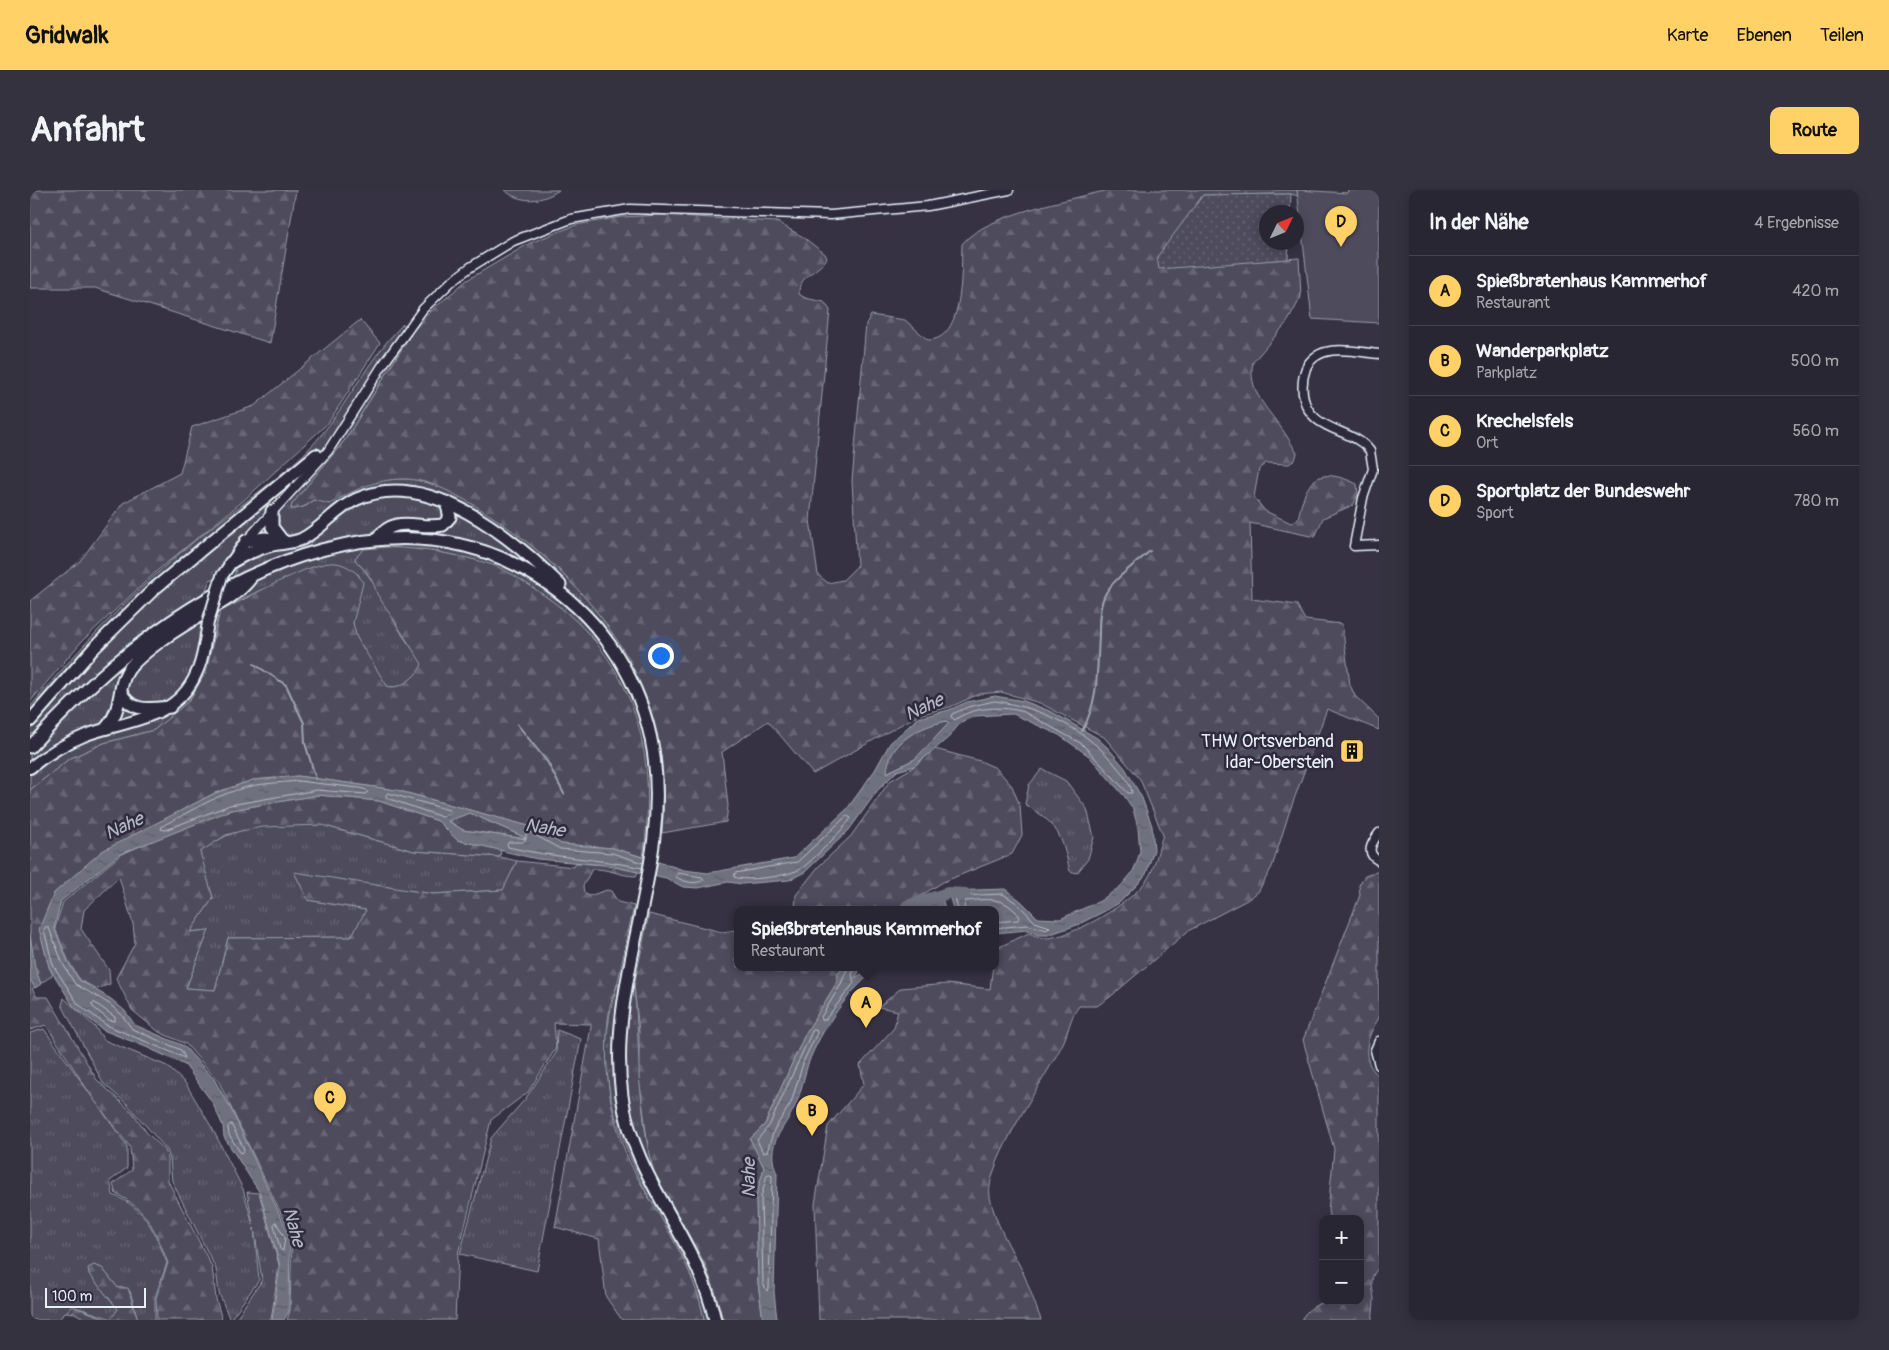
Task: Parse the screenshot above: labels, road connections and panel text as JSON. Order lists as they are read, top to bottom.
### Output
{
  "water": ["Nahe"],
  "places": {
    "building": ["THW Ortsverband Idar-Oberstein"]
  },
  "scale_bar": "100 m",
  "north": "top right",
  "page": {
    "header": "Gridwalk",
    "nav": ["Karte", "Ebenen", "Teilen"],
    "buttons": "Route",
    "title": "Anfahrt",
    "heading": ["In der Nähe", "4 Ergebnisse"],
    "pins": [
      "D",
      "A",
      "C",
      "B"
    ],
    "list": [
      {
        "mark": "A",
        "name": "Spießbratenhaus Kammerhof",
        "note": "Restaurant",
        "value": "420 m"
      },
      {
        "mark": "B",
        "name": "Wanderparkplatz",
        "note": "Parkplatz",
        "value": "500 m"
      },
      {
        "mark": "C",
        "name": "Krechelsfels",
        "note": "Ort",
        "value": "560 m"
      },
      {
        "mark": "D",
        "name": "Sportplatz der Bundeswehr",
        "note": "Sport",
        "value": "780 m"
      }
    ],
    "popup": ["Spießbratenhaus Kammerhof", "Restaurant"],
    "map_buttons": ["+", "−"],
    "scale": "100 m"
  }
}
